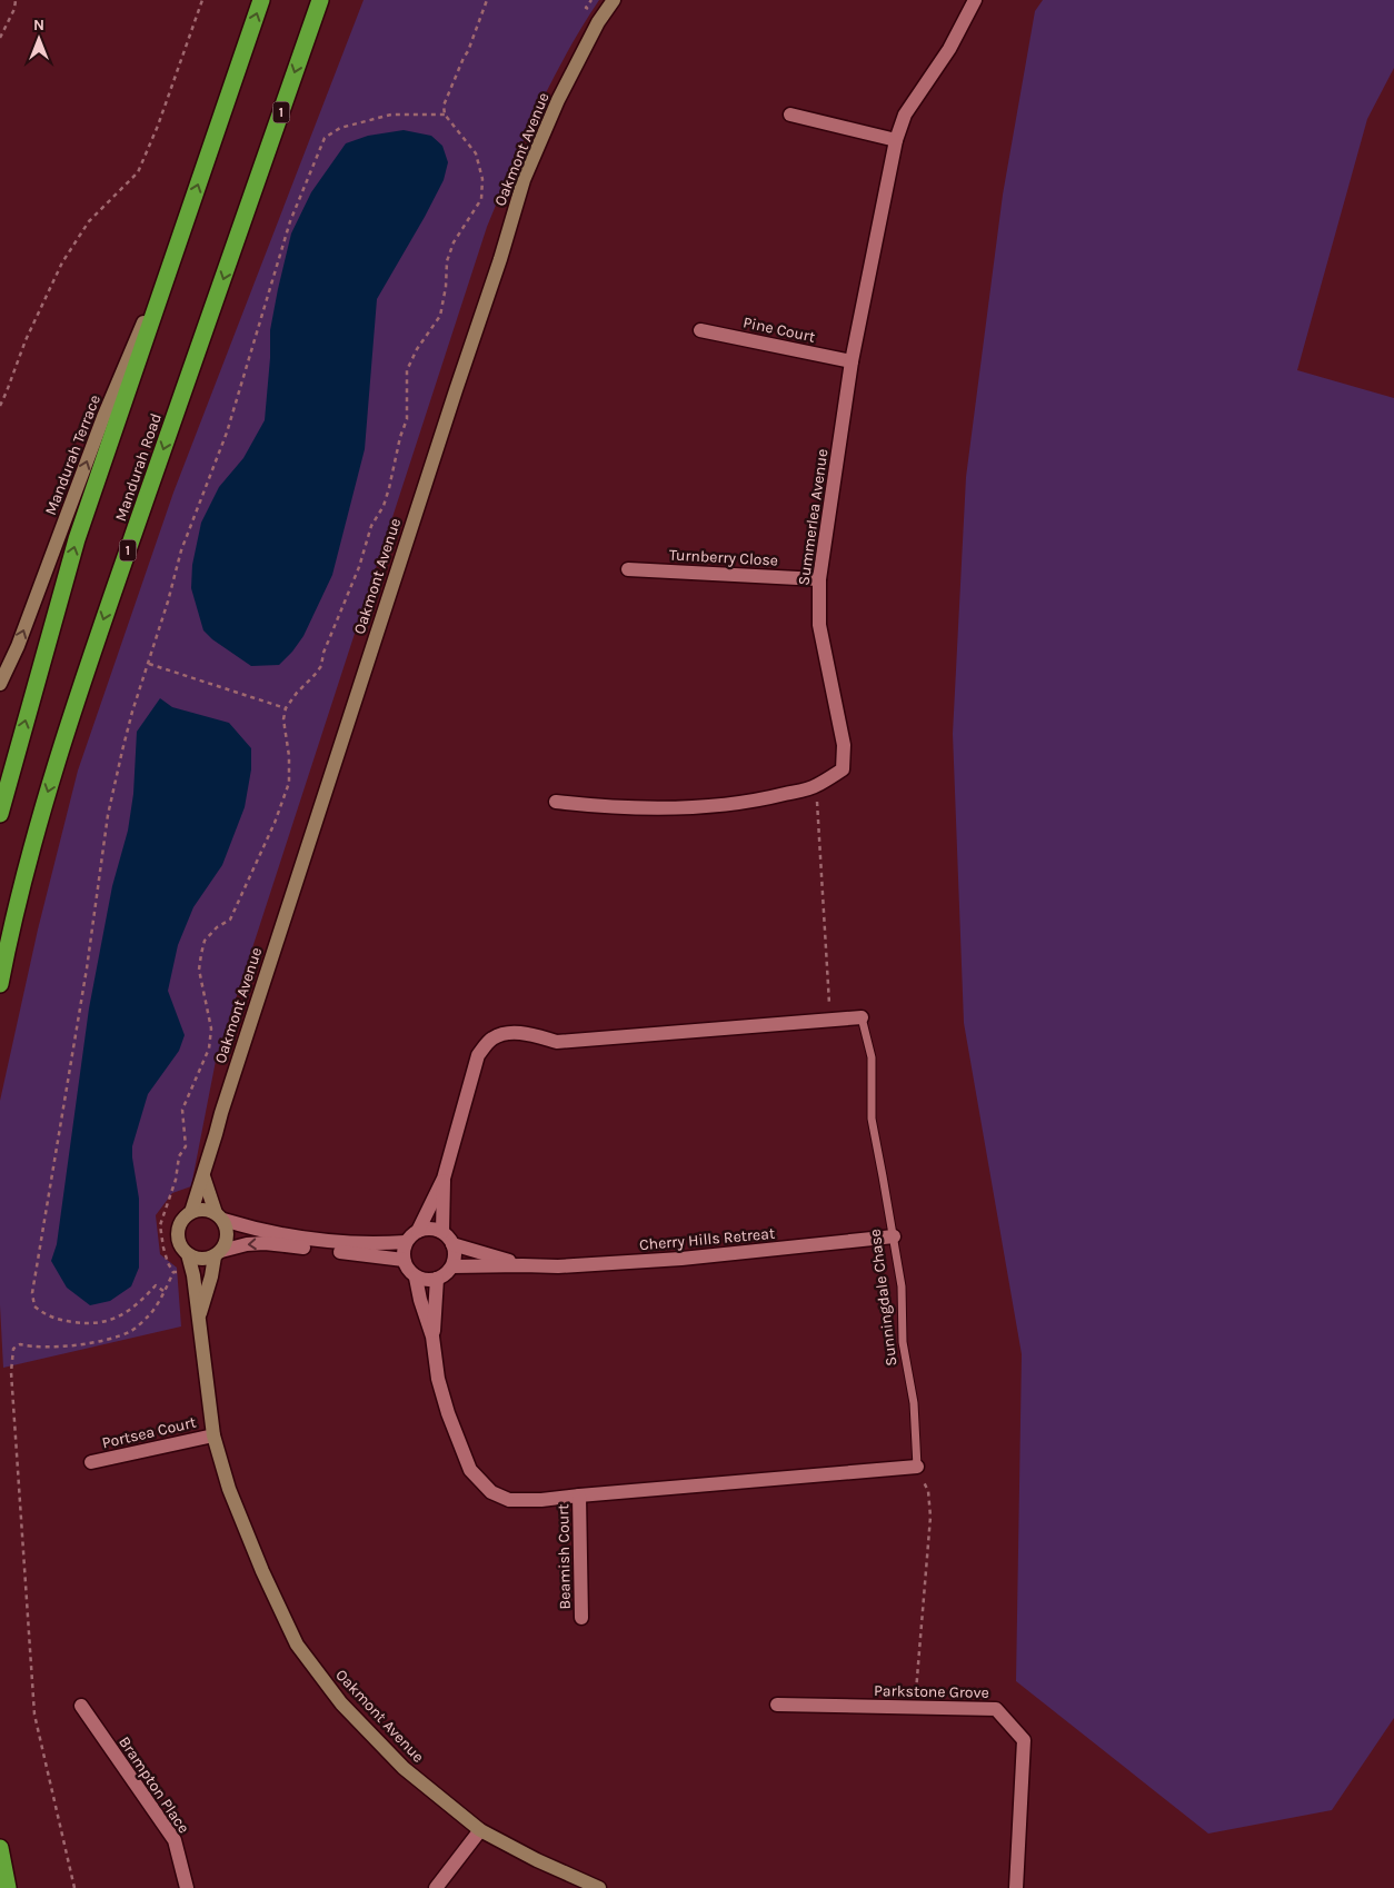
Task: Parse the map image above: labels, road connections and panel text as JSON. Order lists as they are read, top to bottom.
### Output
{
  "streets": {
    "highway": ["1", "Mandurah Road"],
    "street": [
      "Oakmont Avenue",
      "Pine Court",
      "Mandurah Terrace",
      "Summerlea Avenue",
      "Turnberry Close",
      "Cherry Hills Retreat",
      "Sunningdale Chase",
      "Portsea Court",
      "Beamish Court",
      "Parkstone Grove",
      "Brampton Place"
    ]
  },
  "crossings": [
    ["Oakmont Avenue", "Portsea Court"],
    ["Pine Court", "Summerlea Avenue"],
    ["Summerlea Avenue", "Turnberry Close"],
    ["Cherry Hills Retreat", "Sunningdale Chase"]
  ],
  "one_way": ["Mandurah Terrace"],
  "north": "top"
}
